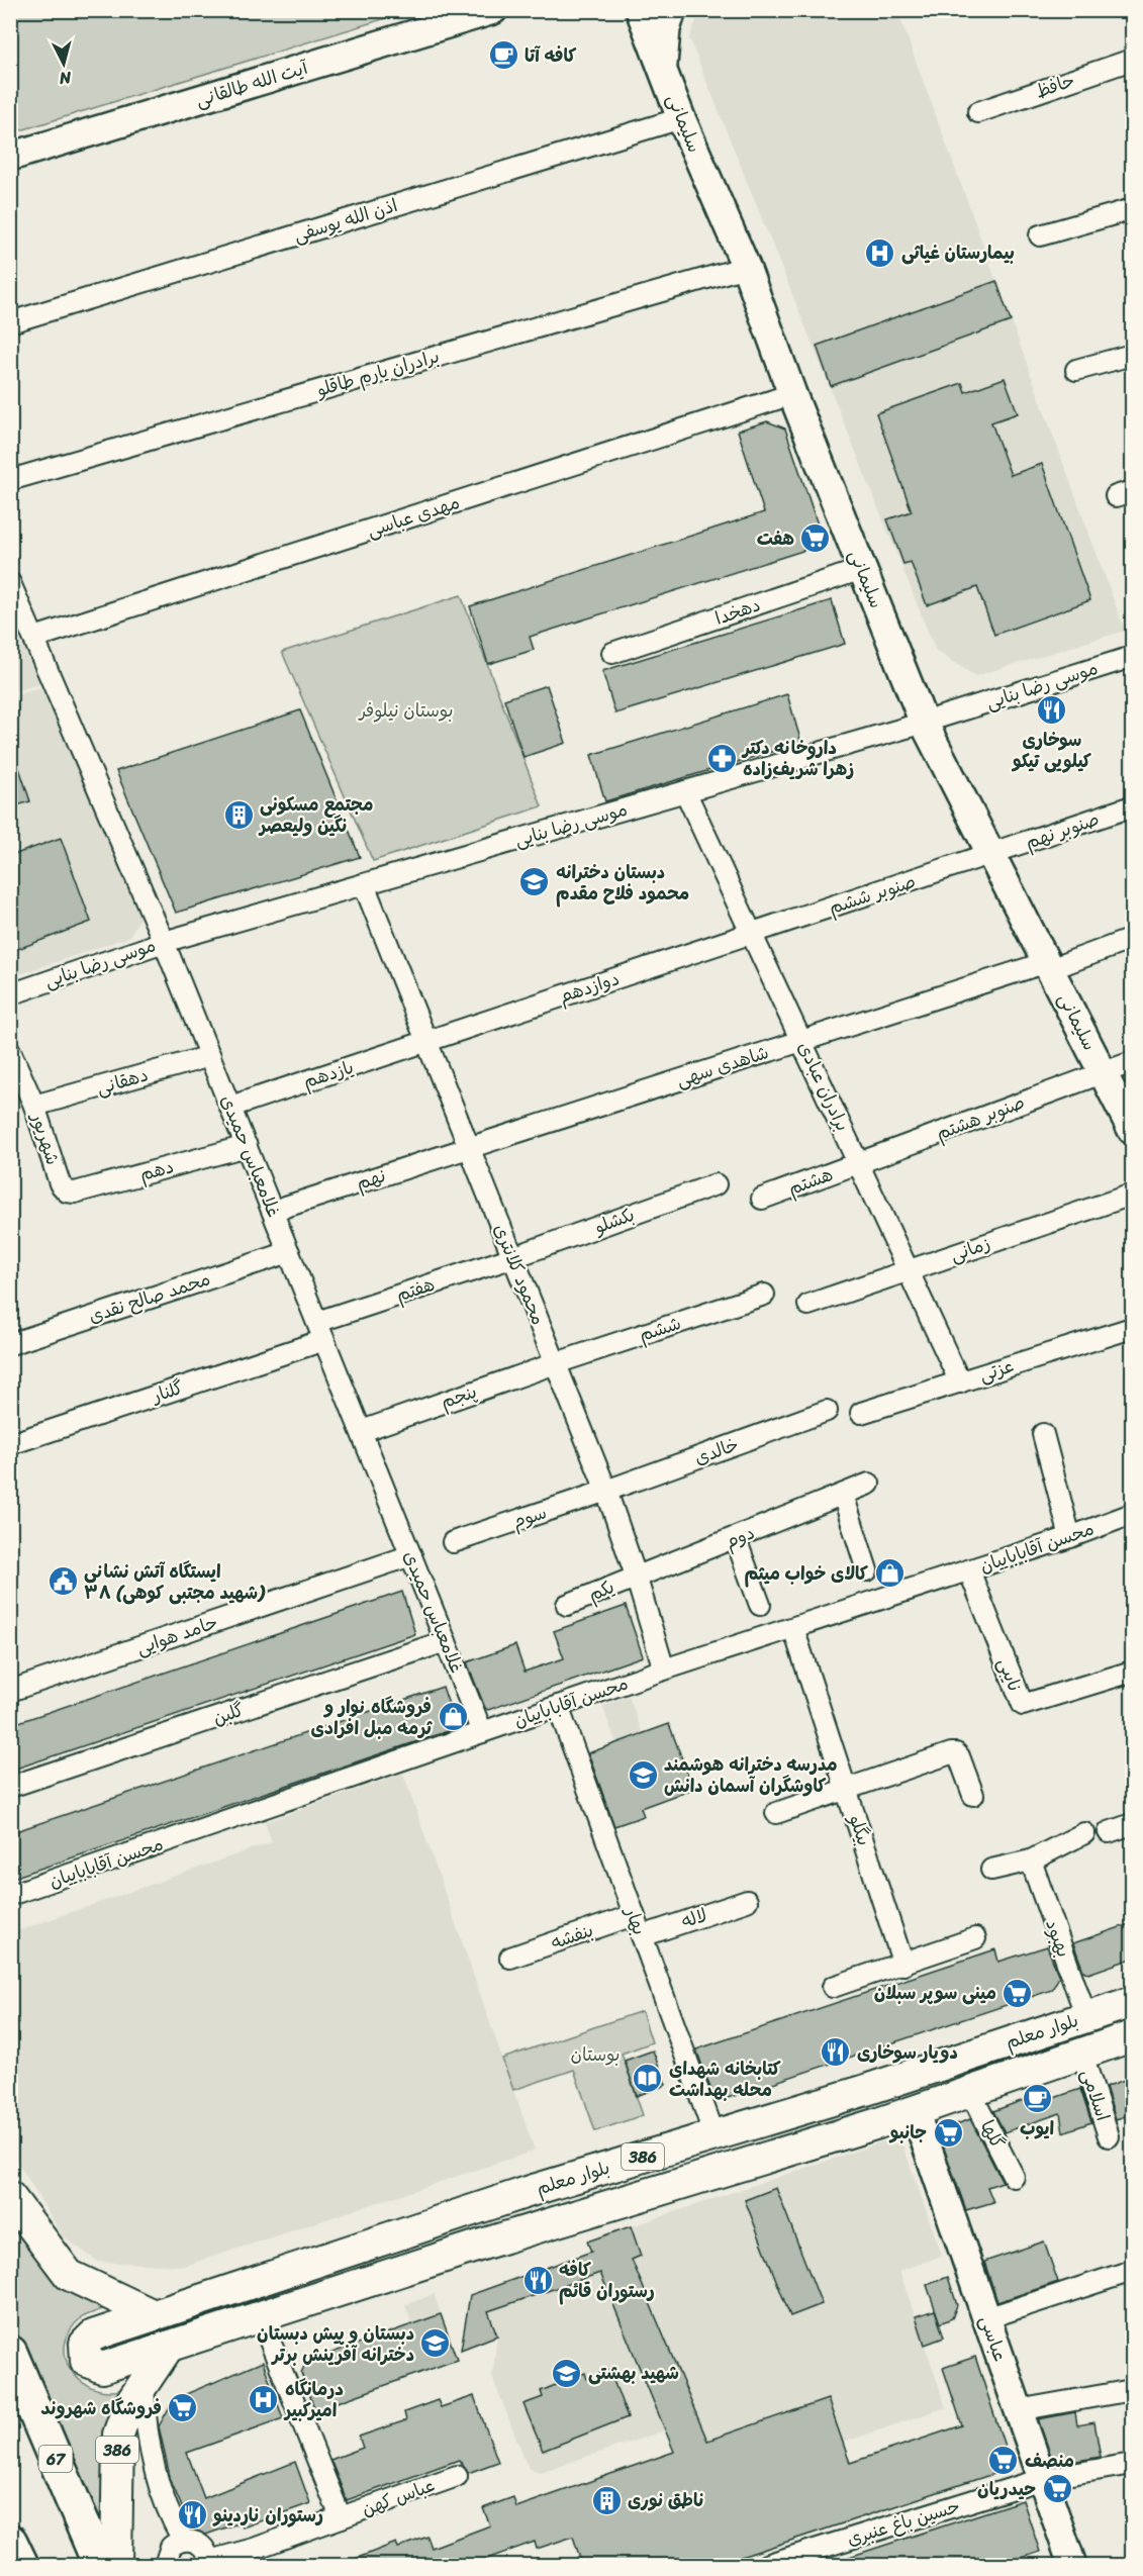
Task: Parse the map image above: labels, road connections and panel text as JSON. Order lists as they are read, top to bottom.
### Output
{
  "streets": {
    "highway": ["67"],
    "main road": [
      "آیت الله طالقانی",
      "سلیمانی",
      "بلوار معلم",
      "386",
      "عباسی"
    ],
    "street": [
      "حافظ",
      "اذن الله یوسفی",
      "برادران یارم طاقلو",
      "مهدی عباسی",
      "دهخدا",
      "موسی رضا بنایی",
      "صنوبر نهم",
      "صنوبر ششم",
      "دوازدهم",
      "شاهدی سهی",
      "یازدهم",
      "دهقانی",
      "برادران عبادی",
      "صنوبر هشتم",
      "شهریور",
      "غلامعباس حمیدی",
      "دهم",
      "نهم",
      "هشتم",
      "بکشلو",
      "زمانی",
      "محمود کلانتری",
      "هفتم",
      "محمد صالح نقدی",
      "ششم",
      "عزتی",
      "گلنار",
      "پنجم",
      "خالدی",
      "سوم",
      "دوم",
      "محسن آقاباباییان",
      "یکم",
      "حامد هوایی",
      "نایبی",
      "گلبن",
      "بیگلو",
      "لاله",
      "بهار",
      "بنفشه",
      "بهبود",
      "اسلامی",
      "گلها",
      "عباس کهن",
      "حسین باغ عنبری"
    ]
  },
  "crossings": [
    ["سلیمانی", "اذن الله یوسفی"],
    ["سلیمانی", "برادران یارم طاقلو"],
    ["سلیمانی", "مهدی عباسی"],
    ["سلیمانی", "دهخدا"],
    ["سلیمانی", "موسی رضا بنایی"],
    ["سلیمانی", "صنوبر نهم"],
    ["سلیمانی", "صنوبر ششم"],
    ["سلیمانی", "شاهدی سهی"],
    ["سلیمانی", "صنوبر هشتم"],
    ["مهدی عباسی", "غلامعباس حمیدی"],
    ["موسی رضا بنایی", "برادران عبادی"],
    ["موسی رضا بنایی", "غلامعباس حمیدی"],
    ["موسی رضا بنایی", "محمود کلانتری"],
    ["صنوبر نهم", "صنوبر ششم"],
    ["صنوبر ششم", "دوازدهم"],
    ["صنوبر ششم", "برادران عبادی"],
    ["دوازدهم", "یازدهم"],
    ["دوازدهم", "برادران عبادی"],
    ["دوازدهم", "محمود کلانتری"],
    ["شاهدی سهی", "برادران عبادی"],
    ["شاهدی سهی", "نهم"],
    ["شاهدی سهی", "محمود کلانتری"],
    ["یازدهم", "غلامعباس حمیدی"],
    ["یازدهم", "محمود کلانتری"],
    ["دهقانی", "شهریور"],
    ["دهقانی", "غلامعباس حمیدی"],
    ["برادران عبادی", "صنوبر هشتم"],
    ["برادران عبادی", "هشتم"],
    ["برادران عبادی", "زمانی"],
    ["برادران عبادی", "عزتی"],
    ["صنوبر هشتم", "هشتم"],
    ["شهریور", "دهم"],
    ["غلامعباس حمیدی", "دهم"],
    ["غلامعباس حمیدی", "نهم"],
    ["غلامعباس حمیدی", "هفتم"],
    ["غلامعباس حمیدی", "محمد صالح نقدی"],
    ["غلامعباس حمیدی", "گلنار"],
    ["غلامعباس حمیدی", "پنجم"],
    ["غلامعباس حمیدی", "محسن آقاباباییان"],
    ["غلامعباس حمیدی", "حامد هوایی"],
    ["غلامعباس حمیدی", "گلبن"],
    ["نهم", "محمود کلانتری"],
    ["بکشلو", "محمود کلانتری"],
    ["بکشلو", "هفتم"],
    ["محمود کلانتری", "هفتم"],
    ["محمود کلانتری", "ششم"],
    ["محمود کلانتری", "پنجم"],
    ["محمود کلانتری", "خالدی"],
    ["محمود کلانتری", "سوم"],
    ["محمود کلانتری", "دوم"],
    ["محمود کلانتری", "محسن آقاباباییان"],
    ["محمود کلانتری", "یکم"],
    ["هفتم", "گلنار"],
    ["ششم", "پنجم"],
    ["خالدی", "سوم"],
    ["دوم", "یکم"],
    ["محسن آقاباباییان", "نایبی"],
    ["محسن آقاباباییان", "بیگلو"],
    ["محسن آقاباباییان", "بهار"],
    ["لاله", "بهار"],
    ["بهار", "بنفشه"],
    ["بهار", "بلوار معلم"],
    ["بهبود", "بلوار معلم"],
    ["بلوار معلم", "اسلامی"],
    ["بلوار معلم", "گلها"],
    ["بلوار معلم", "386"],
    ["بلوار معلم", "عباسی"],
    ["بلوار معلم", "عباس کهن"],
    ["عباسی", "حسین باغ عنبری"]
  ],
  "parks": ["بوستان نیلوفر", "بوستان"],
  "places": {
    "cafe": ["کافه آتا", "ایوب"],
    "hospital": ["بیمارستان غیاثی", "درمانگاه امیرکبیر"],
    "supermarket": [
      "هفت",
      "مینی سوپر سبلان",
      "جانبو",
      "فروشگاه شهروند",
      "منصف",
      "حیدریان"
    ],
    "restaurant": [
      "سوخاری کیلویی تیکو",
      "دویار سوخاری",
      "کافه رستوران قائم",
      "رستوران ناردینو"
    ],
    "pharmacy": ["داروخانه دکتر زهرا شریف‌زاده"],
    "building": ["مجتمع مسکونی نگین ولیعصر", "ناطق نوری"],
    "school or university": [
      "دبستان دخترانه محمود فلاح مقدم",
      "مدرسه دخترانه هوشمند کاوشگران آسمان دانش",
      "دبستان و پیش دبستان دخترانه آفرینش برتر",
      "شهید بهشتی"
    ],
    "shop": ["کالای خواب میثم", "فروشگاه نوار و ثرمه مبل افرادی"],
    "public building": ["ایستگاه آتش نشانی ۳۸ (شهید مجتبی کوهی)"],
    "library": ["کتابخانه شهدای محله بهداشت"]
  },
  "north": "bottom"
}
